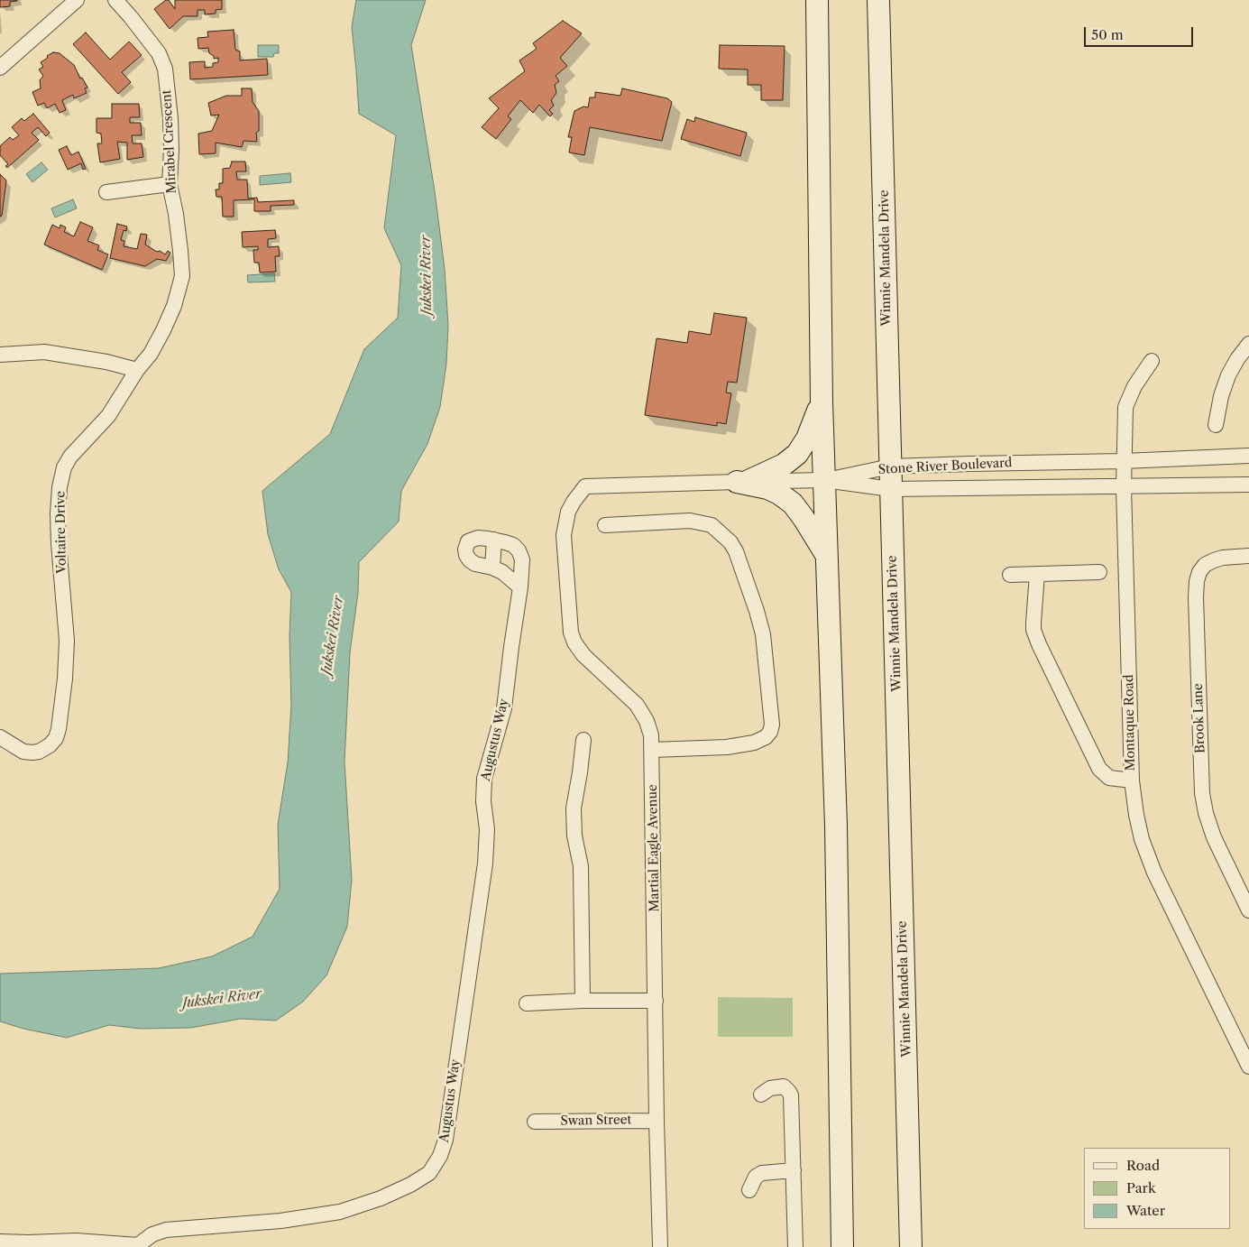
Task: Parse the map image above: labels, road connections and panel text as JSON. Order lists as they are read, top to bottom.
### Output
{
  "streets": {
    "main road": ["Winnie Mandela Drive"],
    "street": [
      "Mirabel Crescent",
      "Stone River Boulevard",
      "Voltaire Drive",
      "Brook Lane",
      "Montaque Road",
      "Augustus Way",
      "Martial Eagle Avenue",
      "Swan Street"
    ]
  },
  "crossings": [
    ["Mirabel Crescent", "Voltaire Drive"],
    ["Winnie Mandela Drive", "Stone River Boulevard"],
    ["Stone River Boulevard", "Montaque Road"],
    ["Martial Eagle Avenue", "Swan Street"]
  ],
  "water": ["Jukskei River"],
  "legend": ["Road", "Park", "Water"],
  "scale_bar": "50 m"
}
